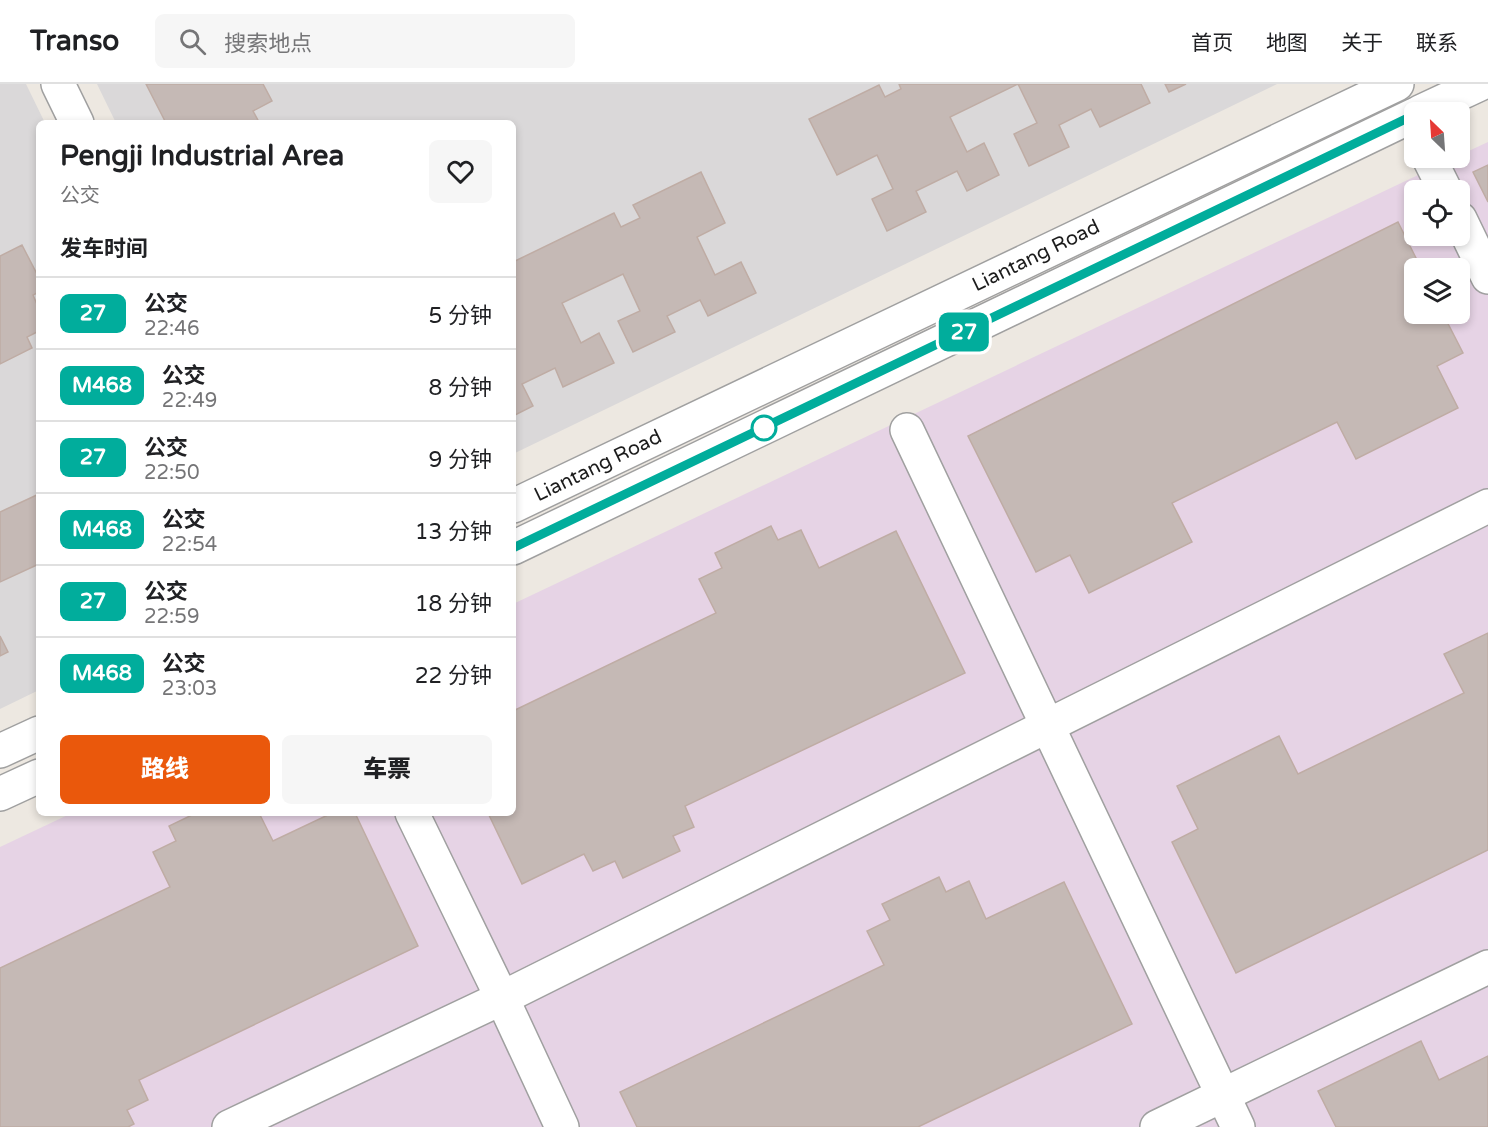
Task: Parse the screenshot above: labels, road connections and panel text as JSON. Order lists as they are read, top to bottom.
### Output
{
  "streets": {
    "street": ["Liantang Road"]
  },
  "lines": ["bus line 27"],
  "north": "top left",
  "page": {
    "header": "Transo",
    "search": "搜索地点",
    "nav": [
      "首页",
      "地图",
      "关于",
      "联系"
    ],
    "on_map": "27",
    "heading": [
      ["Pengji Industrial Area", "公交"],
      "发车时间"
    ],
    "list": [
      {
        "mark": "27",
        "name": "公交",
        "note": "22:46",
        "value": "5 分钟"
      },
      {
        "mark": "M468",
        "name": "公交",
        "note": "22:49",
        "value": "8 分钟"
      },
      {
        "mark": "27",
        "name": "公交",
        "note": "22:50",
        "value": "9 分钟"
      },
      {
        "mark": "M468",
        "name": "公交",
        "note": "22:54",
        "value": "13 分钟"
      },
      {
        "mark": "27",
        "name": "公交",
        "note": "22:59",
        "value": "18 分钟"
      },
      {
        "mark": "M468",
        "name": "公交",
        "note": "23:03",
        "value": "22 分钟"
      }
    ],
    "buttons": ["路线", "车票"]
  }
}
